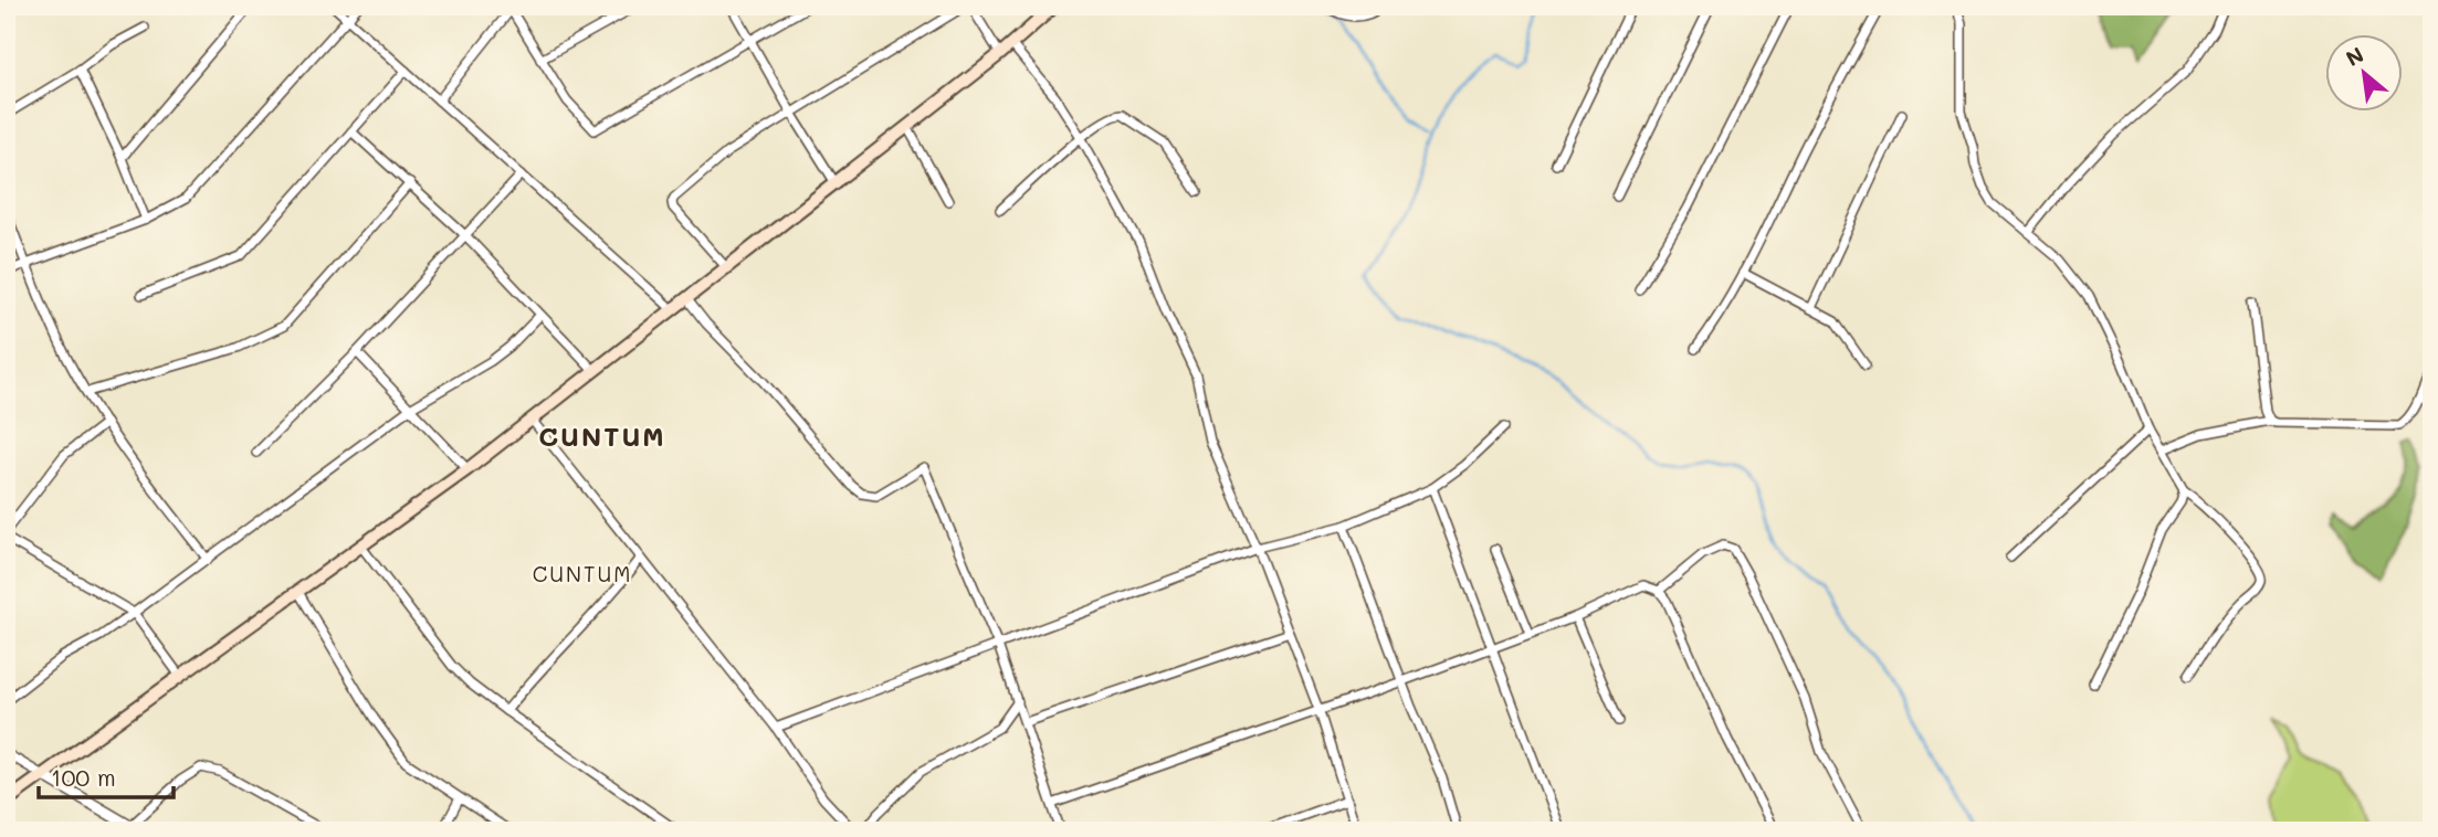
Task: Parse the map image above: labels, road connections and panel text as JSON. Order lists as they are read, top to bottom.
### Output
{
  "districts": ["CUNTUM", "CUNTUM"],
  "scale_bar": "100 m",
  "north": "top left"
}
